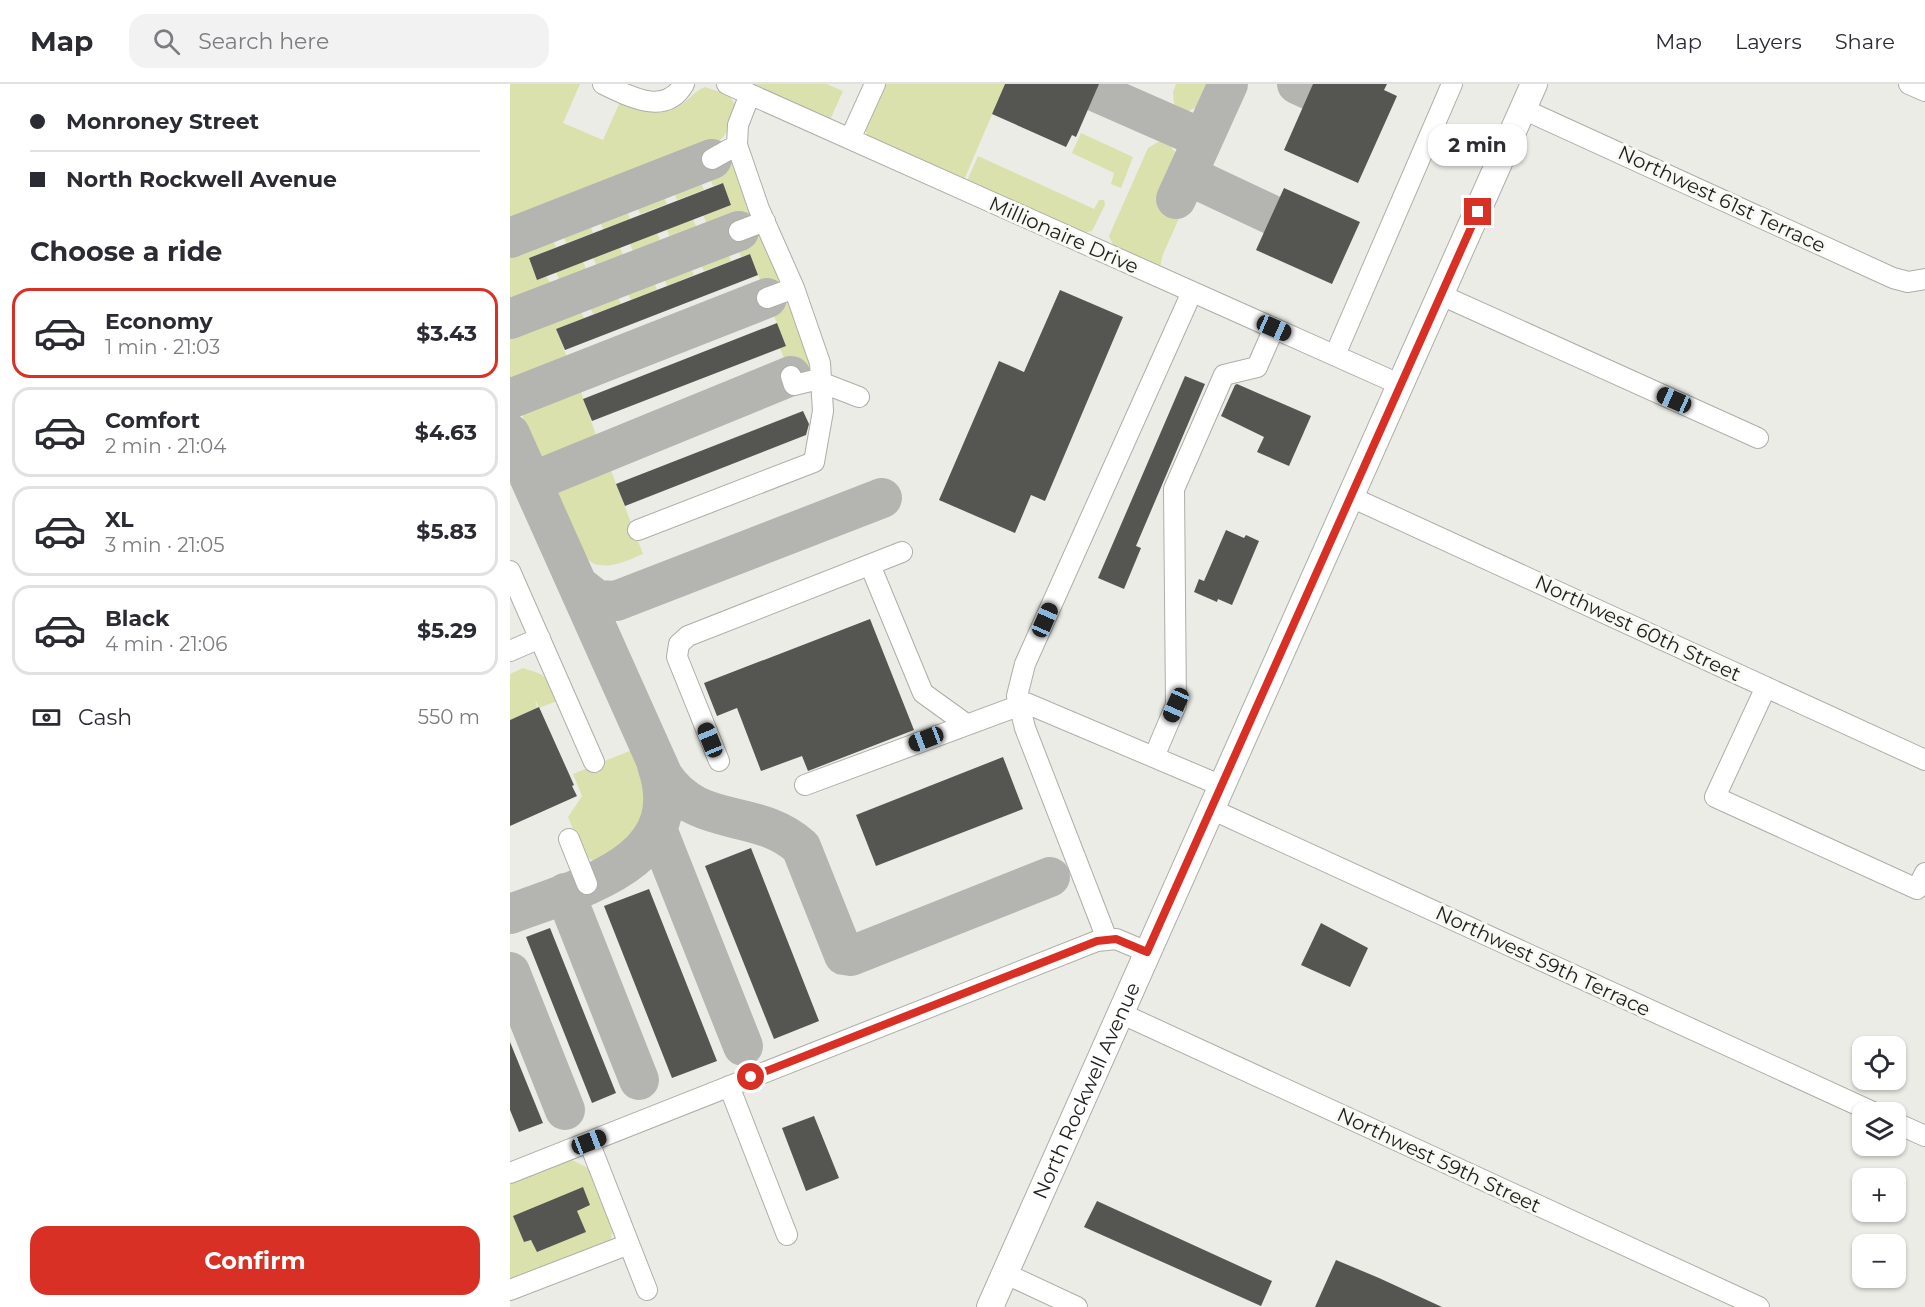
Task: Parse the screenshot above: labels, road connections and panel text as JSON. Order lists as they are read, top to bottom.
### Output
{
  "streets": {
    "main road": ["North Rockwell Avenue"],
    "street": [
      "Northwest 61st Terrace",
      "Millionaire Drive",
      "Northwest 60th Street",
      "Northwest 59th Terrace",
      "Northwest 59th Street"
    ]
  },
  "crossings": [
    ["Northwest 61st Terrace", "North Rockwell Avenue"],
    ["Millionaire Drive", "North Rockwell Avenue"],
    ["Northwest 60th Street", "North Rockwell Avenue"],
    ["Northwest 59th Terrace", "North Rockwell Avenue"],
    ["North Rockwell Avenue", "Northwest 59th Street"]
  ],
  "page": {
    "header": "Map",
    "search": "Search here",
    "nav": ["Map", "Layers", "Share"],
    "banner": ["Monroney Street", "North Rockwell Avenue"],
    "bubble": "2 min",
    "heading": "Choose a ride",
    "list": [
      {
        "name": "Economy",
        "note": "1 min · 21:03",
        "value": "$3.43"
      },
      {
        "name": "Comfort",
        "note": "2 min · 21:04",
        "value": "$4.63"
      },
      {
        "name": "XL",
        "note": "3 min · 21:05",
        "value": "$5.83"
      },
      {
        "name": "Black",
        "note": "4 min · 21:06",
        "value": "$5.29"
      }
    ],
    "pay": ["Cash", "550 m"],
    "map_buttons": ["+", "−"],
    "buttons": "Confirm"
  }
}
